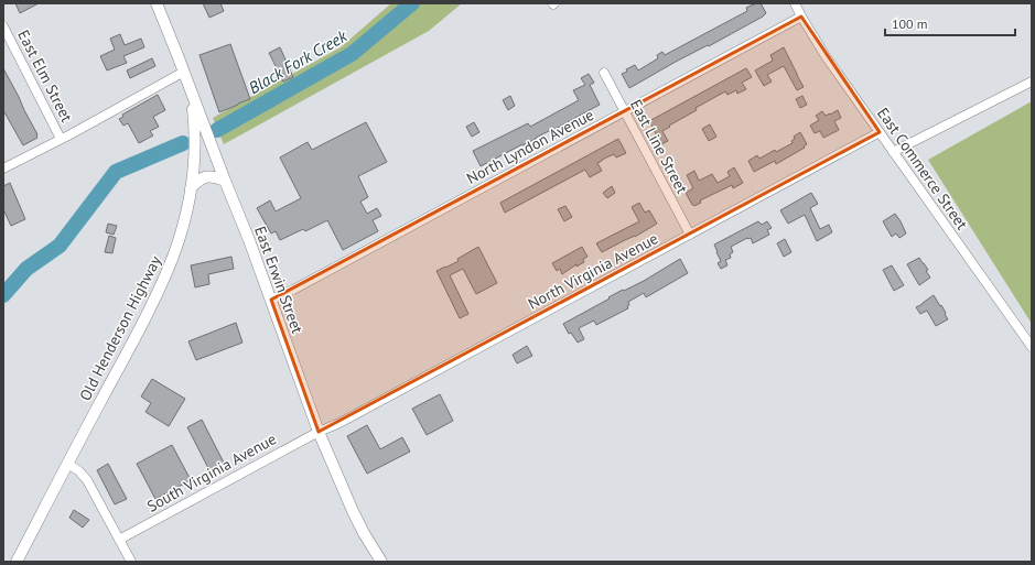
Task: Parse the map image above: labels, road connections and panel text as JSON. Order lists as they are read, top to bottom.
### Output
{
  "streets": {
    "main road": ["East Erwin Street", "Old Henderson Highway"],
    "street": [
      "East Elm Street",
      "North Lyndon Avenue",
      "East Line Street",
      "East Commerce Street",
      "North Virginia Avenue",
      "South Virginia Avenue"
    ]
  },
  "crossings": [
    ["North Lyndon Avenue", "East Line Street"],
    ["North Lyndon Avenue", "East Commerce Street"],
    ["North Lyndon Avenue", "East Erwin Street"],
    ["East Line Street", "North Virginia Avenue"],
    ["East Commerce Street", "North Virginia Avenue"],
    ["North Virginia Avenue", "East Erwin Street"],
    ["North Virginia Avenue", "South Virginia Avenue"],
    ["East Erwin Street", "Old Henderson Highway"],
    ["East Erwin Street", "South Virginia Avenue"]
  ],
  "water": ["Black Fork Creek"],
  "scale_bar": "100 m"
}
